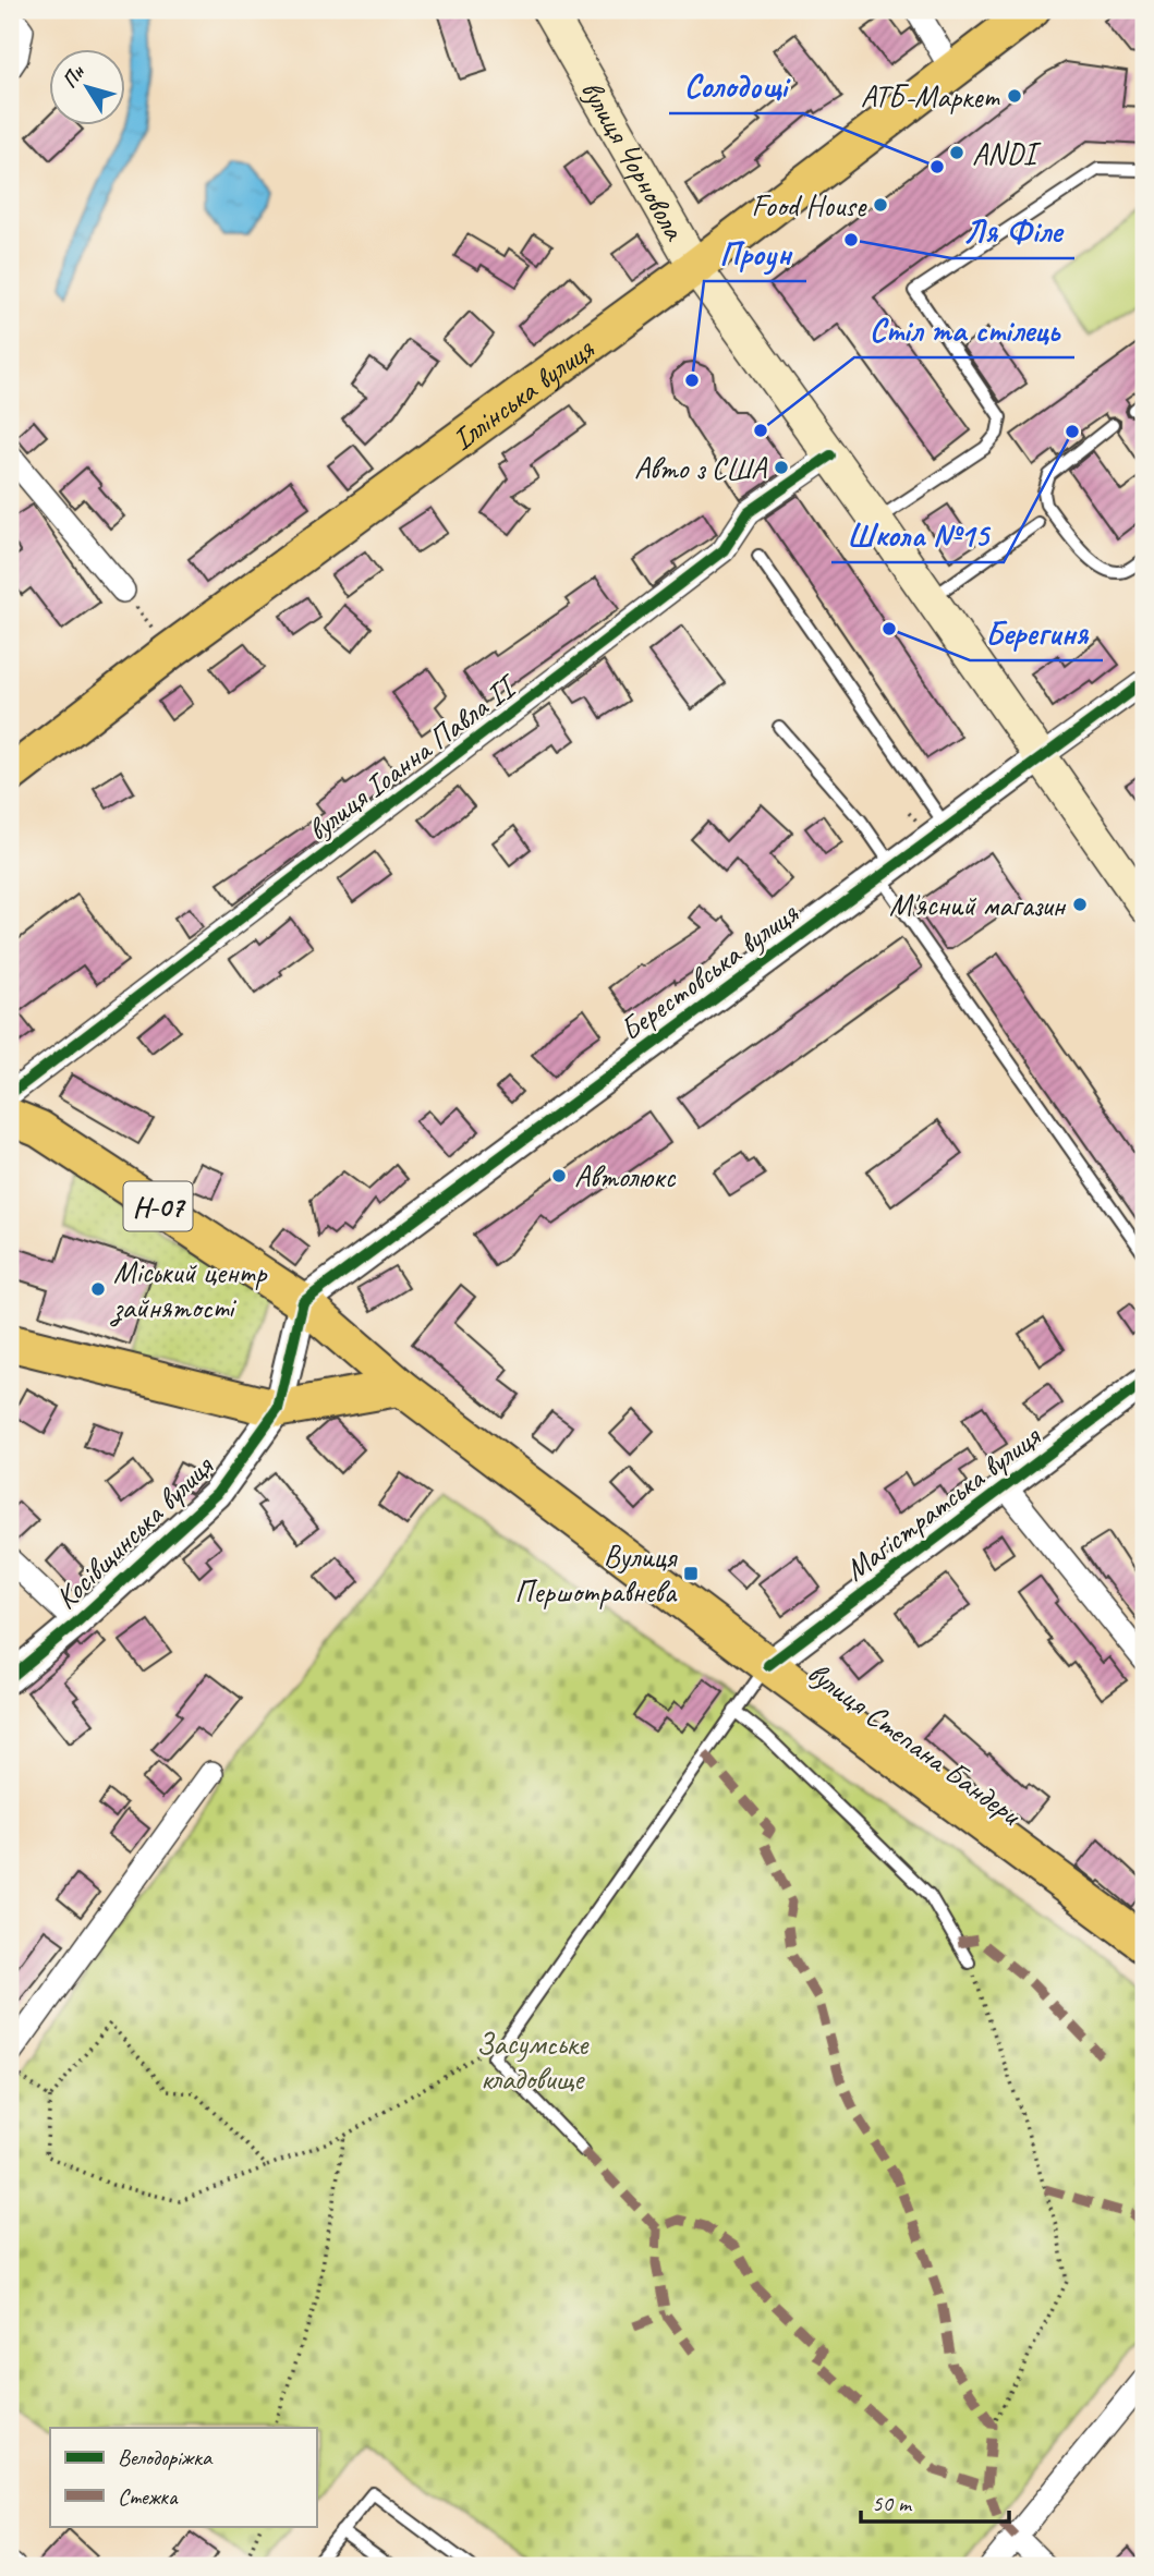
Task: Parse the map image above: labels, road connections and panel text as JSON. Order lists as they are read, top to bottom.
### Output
{
  "streets": {
    "main road": [
      "вулиця Чорновола",
      "Іллінська вулиця",
      "Н-07",
      "вулиця Степана Бандери"
    ],
    "street": [
      "вулиця Іоанна Павла II",
      "Берестовська вулиця",
      "Маґістратська вулиця",
      "Косівщинська вулиця"
    ]
  },
  "crossings": [
    ["вулиця Чорновола", "Іллінська вулиця"],
    ["вулиця Чорновола", "вулиця Іоанна Павла II"],
    ["вулиця Чорновола", "Берестовська вулиця"],
    ["Берестовська вулиця", "вулиця Степана Бандери"],
    ["Маґістратська вулиця", "вулиця Степана Бандери"]
  ],
  "parks": ["Засумське кладовище"],
  "places": {
    "other": [
      "АТБ-Маркет",
      "ANDI",
      "Солодощі",
      "Food House",
      "Ля Філе",
      "Проун",
      "Стіл та стілець",
      "Школа №15",
      "Авто з США",
      "Берегиня",
      "М'ясний магазин",
      "Автолюкс",
      "Міський центр зайнятості"
    ],
    "transit": ["Вулиця Першотравнева"]
  },
  "legend": ["Велодоріжка", "Стежка"],
  "scale_bar": "50 m",
  "north": "top left"
}
